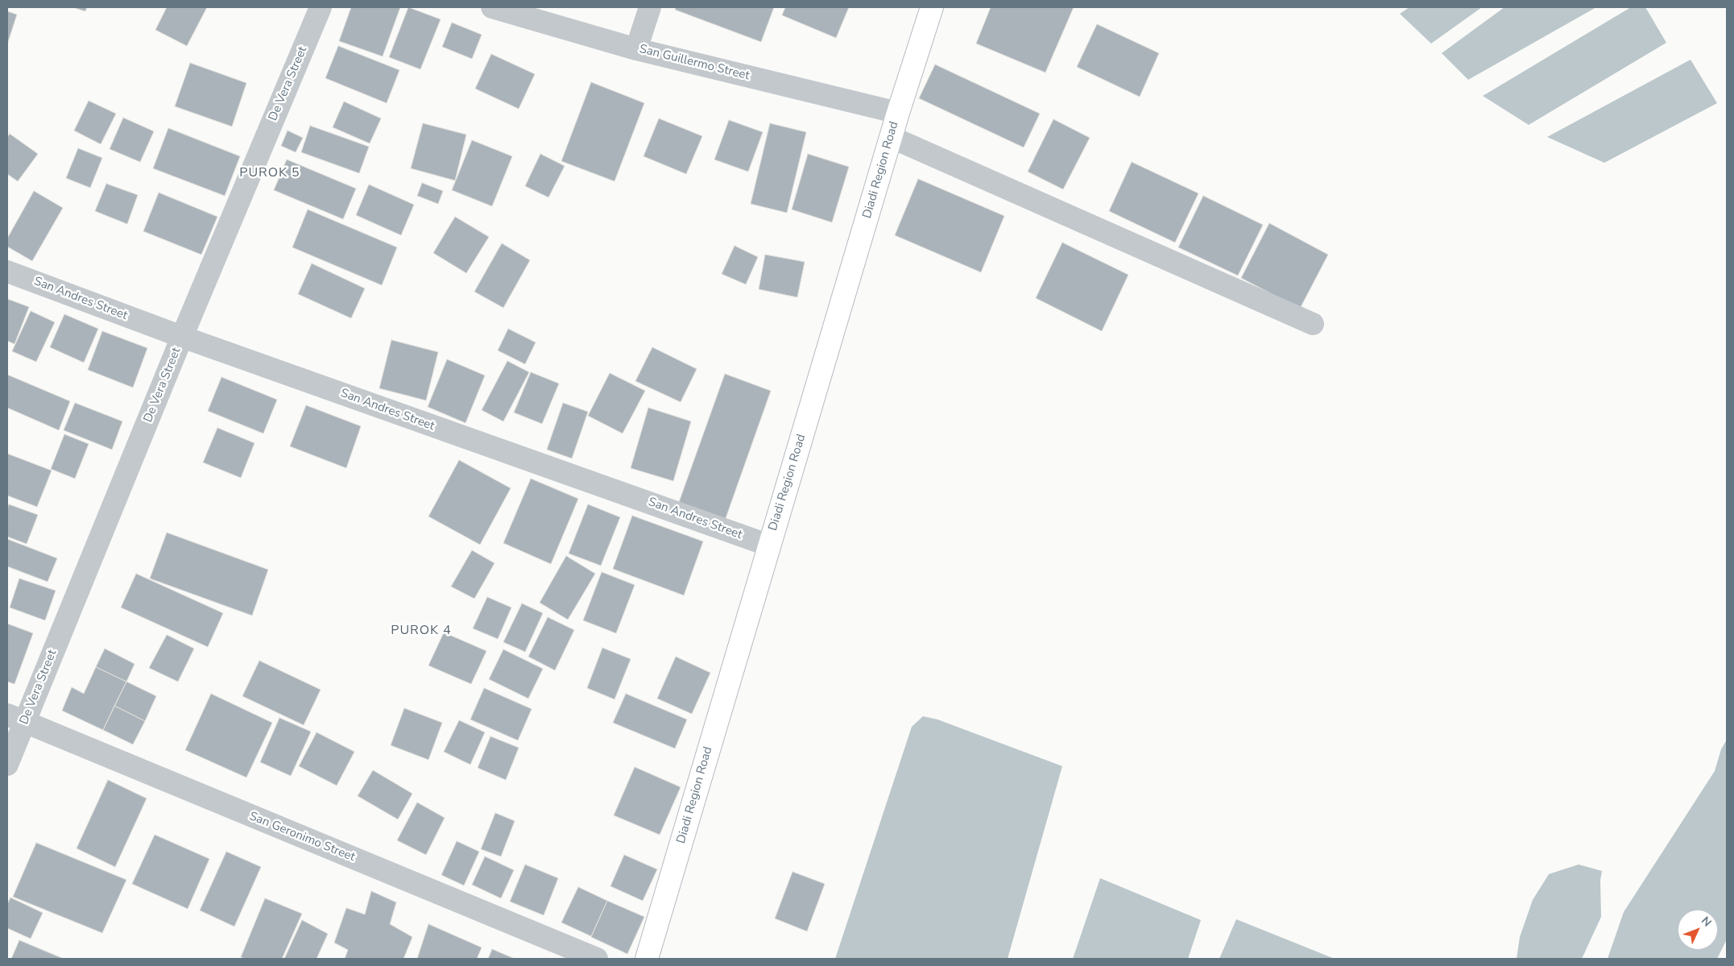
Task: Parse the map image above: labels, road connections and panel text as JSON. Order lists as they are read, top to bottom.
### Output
{
  "streets": {
    "main road": ["Diadi Region Road"],
    "street": [
      "San Guillermo Street",
      "De Vera Street",
      "San Andres Street",
      "San Geronimo Street"
    ]
  },
  "crossings": [
    ["San Guillermo Street", "Diadi Region Road"],
    ["De Vera Street", "San Andres Street"],
    ["De Vera Street", "San Geronimo Street"],
    ["Diadi Region Road", "San Andres Street"]
  ],
  "districts": ["PUROK 5", "PUROK 4"],
  "north": "top right"
}
